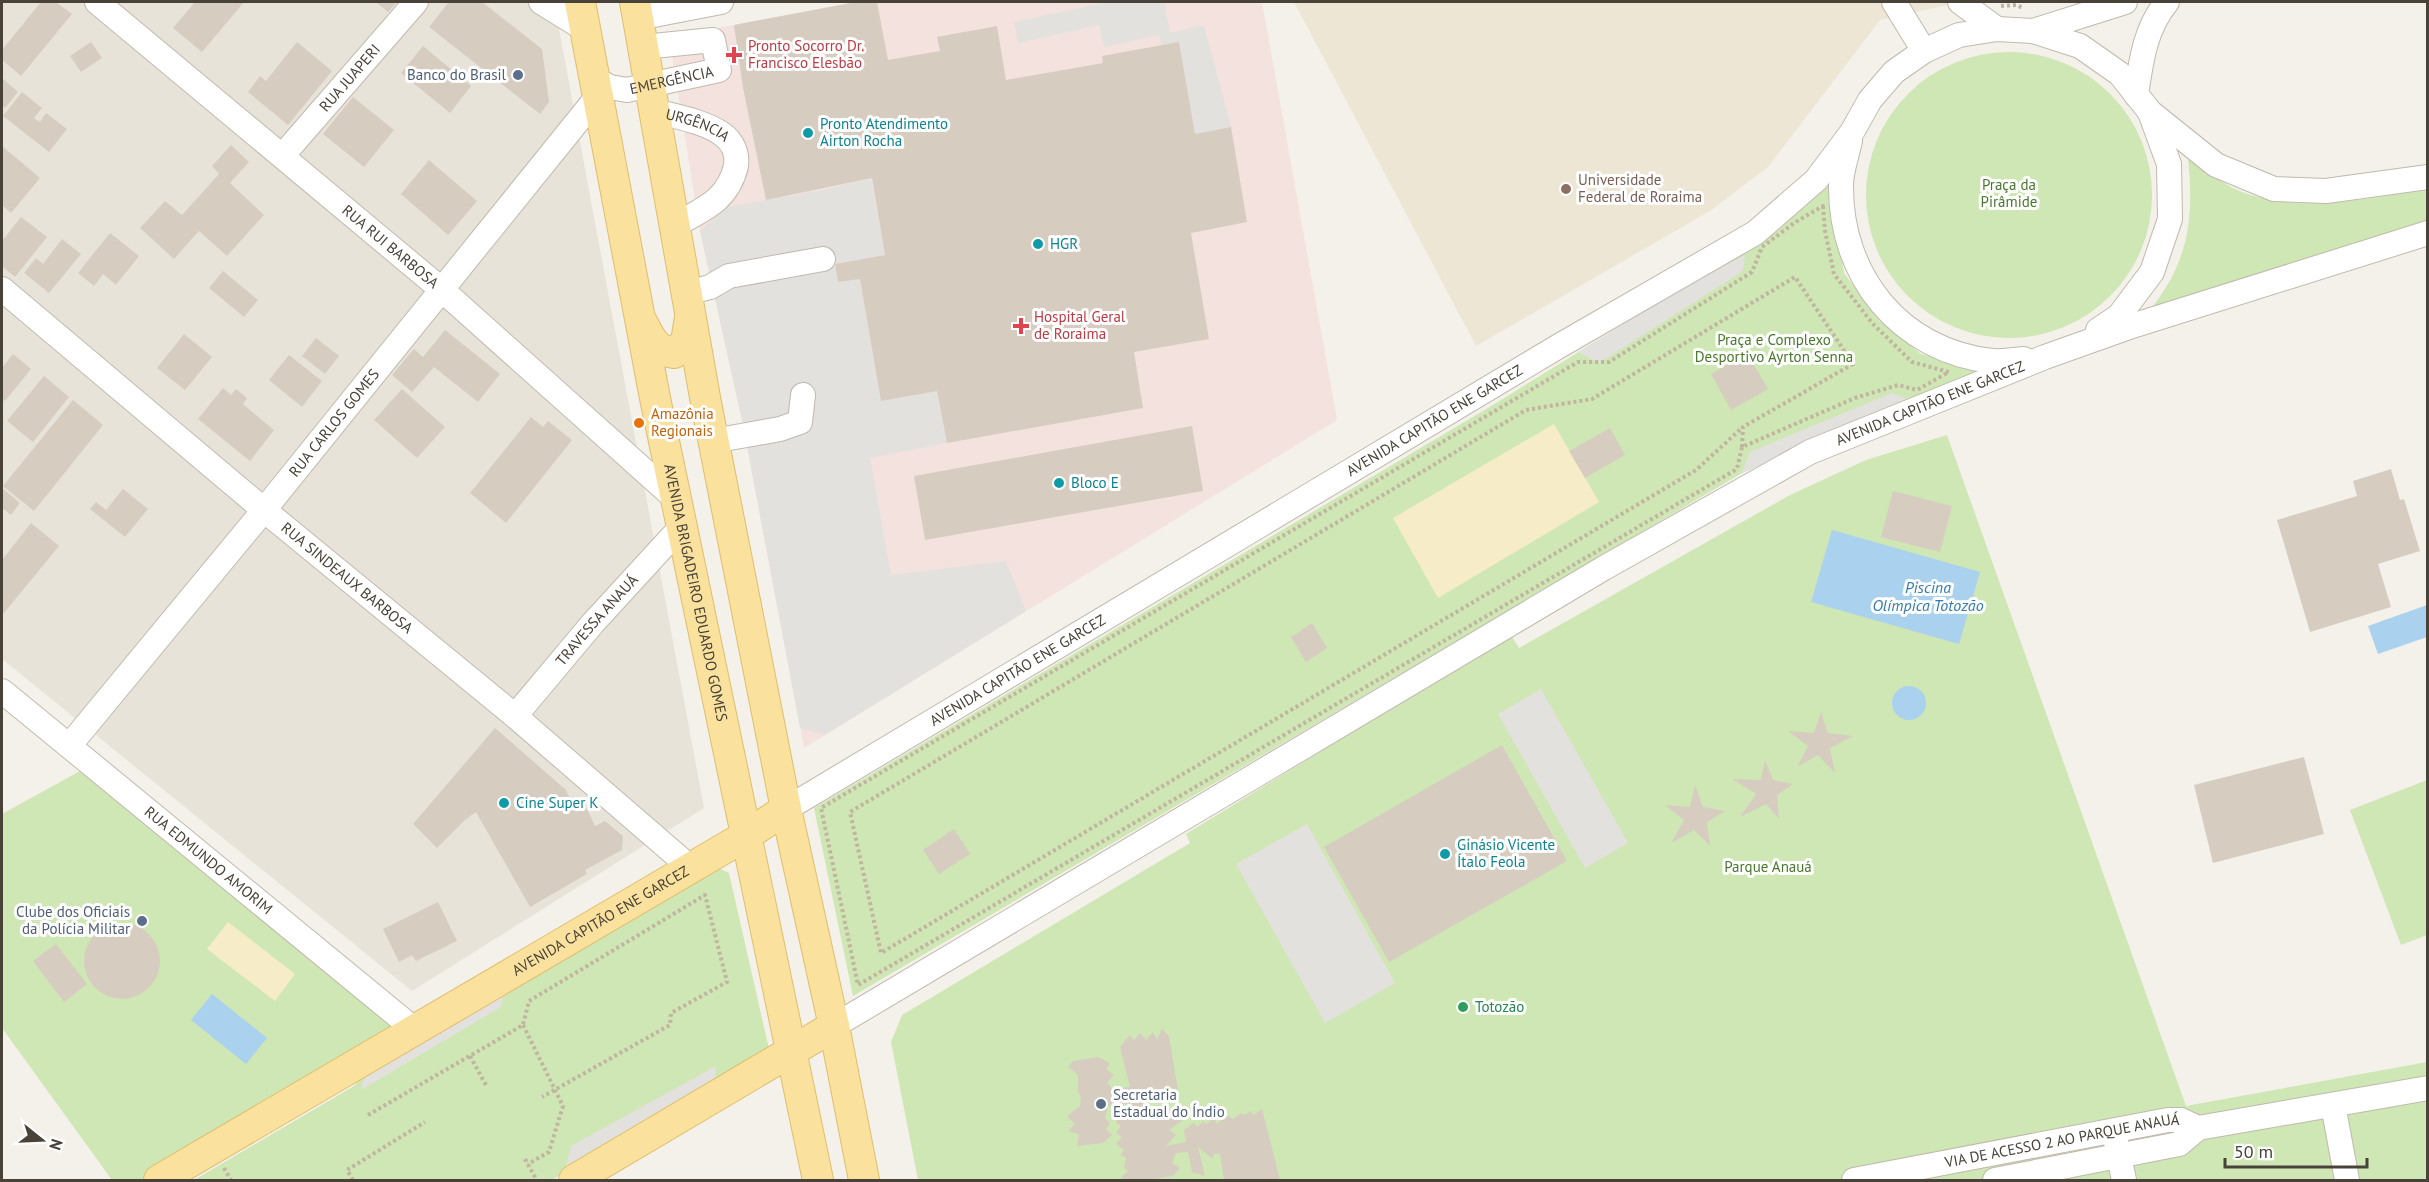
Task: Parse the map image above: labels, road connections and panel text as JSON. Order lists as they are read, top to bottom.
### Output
{
  "streets": {
    "main road": ["AVENIDA CAPITÃO ENE GARCEZ", "AVENIDA BRIGADEIRO EDUARDO GOMES"],
    "street": [
      "RUA JUAPERI",
      "EMERGÊNCIA",
      "URGÊNCIA",
      "RUA RUI BARBOSA",
      "RUA CARLOS GOMES",
      "RUA SINDEAUX BARBOSA",
      "TRAVESSA ANAUÁ",
      "RUA EDMUNDO AMORIM",
      "VIA DE ACESSO 2 AO PARQUE ANAUÁ"
    ]
  },
  "crossings": [
    ["RUA JUAPERI", "RUA RUI BARBOSA"],
    ["EMERGÊNCIA", "URGÊNCIA"],
    ["EMERGÊNCIA", "RUA CARLOS GOMES"],
    ["EMERGÊNCIA", "AVENIDA BRIGADEIRO EDUARDO GOMES"],
    ["RUA RUI BARBOSA", "RUA CARLOS GOMES"],
    ["RUA RUI BARBOSA", "AVENIDA BRIGADEIRO EDUARDO GOMES"],
    ["RUA RUI BARBOSA", "TRAVESSA ANAUÁ"],
    ["AVENIDA CAPITÃO ENE GARCEZ", "RUA SINDEAUX BARBOSA"],
    ["AVENIDA CAPITÃO ENE GARCEZ", "AVENIDA BRIGADEIRO EDUARDO GOMES"],
    ["AVENIDA CAPITÃO ENE GARCEZ", "RUA EDMUNDO AMORIM"],
    ["RUA CARLOS GOMES", "RUA SINDEAUX BARBOSA"],
    ["RUA CARLOS GOMES", "AVENIDA BRIGADEIRO EDUARDO GOMES"],
    ["RUA CARLOS GOMES", "RUA EDMUNDO AMORIM"],
    ["RUA SINDEAUX BARBOSA", "TRAVESSA ANAUÁ"],
    ["AVENIDA BRIGADEIRO EDUARDO GOMES", "TRAVESSA ANAUÁ"]
  ],
  "water": ["Piscina Olímpica Totozão"],
  "parks": ["Praça da Pirâmide", "Praça e Complexo Desportivo Ayrton Senna", "Parque Anauá"],
  "places": {
    "health": ["Pronto Socorro Dr. Francisco Elesbão", "Hospital Geral de Roraima"],
    "other": [
      "Banco do Brasil",
      "Pronto Atendimento Airton Rocha",
      "Universidade Federal de Roraima",
      "HGR",
      "Amazônia Regionais",
      "Bloco E",
      "Cine Super K",
      "Ginásio Vicente Ítalo Feola",
      "Clube dos Oficiais da Polícia Militar",
      "Totozão",
      "Secretaria Estadual do Índio"
    ]
  },
  "scale_bar": "50 m",
  "north": "right"
}
